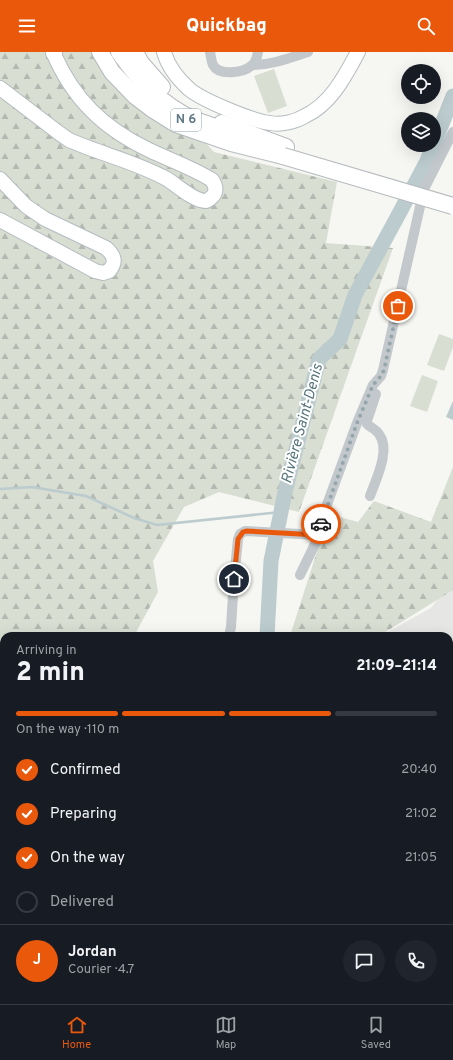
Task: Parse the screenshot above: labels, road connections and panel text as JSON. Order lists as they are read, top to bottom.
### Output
{
  "streets": {
    "main road": ["N 6"]
  },
  "water": ["Rivière Saint-Denis"],
  "page": {
    "header": "Quickbag",
    "heading": ["2 min", "Arriving in", "21:09–21:14"],
    "panel": ["Jordan", "Courier · 4.7"],
    "bar": "On the way · 110 m",
    "list": [
      ["Confirmed", "20:40"],
      ["Preparing", "21:02"],
      ["On the way", "21:05"],
      "Delivered"
    ],
    "round": "J",
    "tabs": ["Home", "Map", "Saved"]
  }
}
